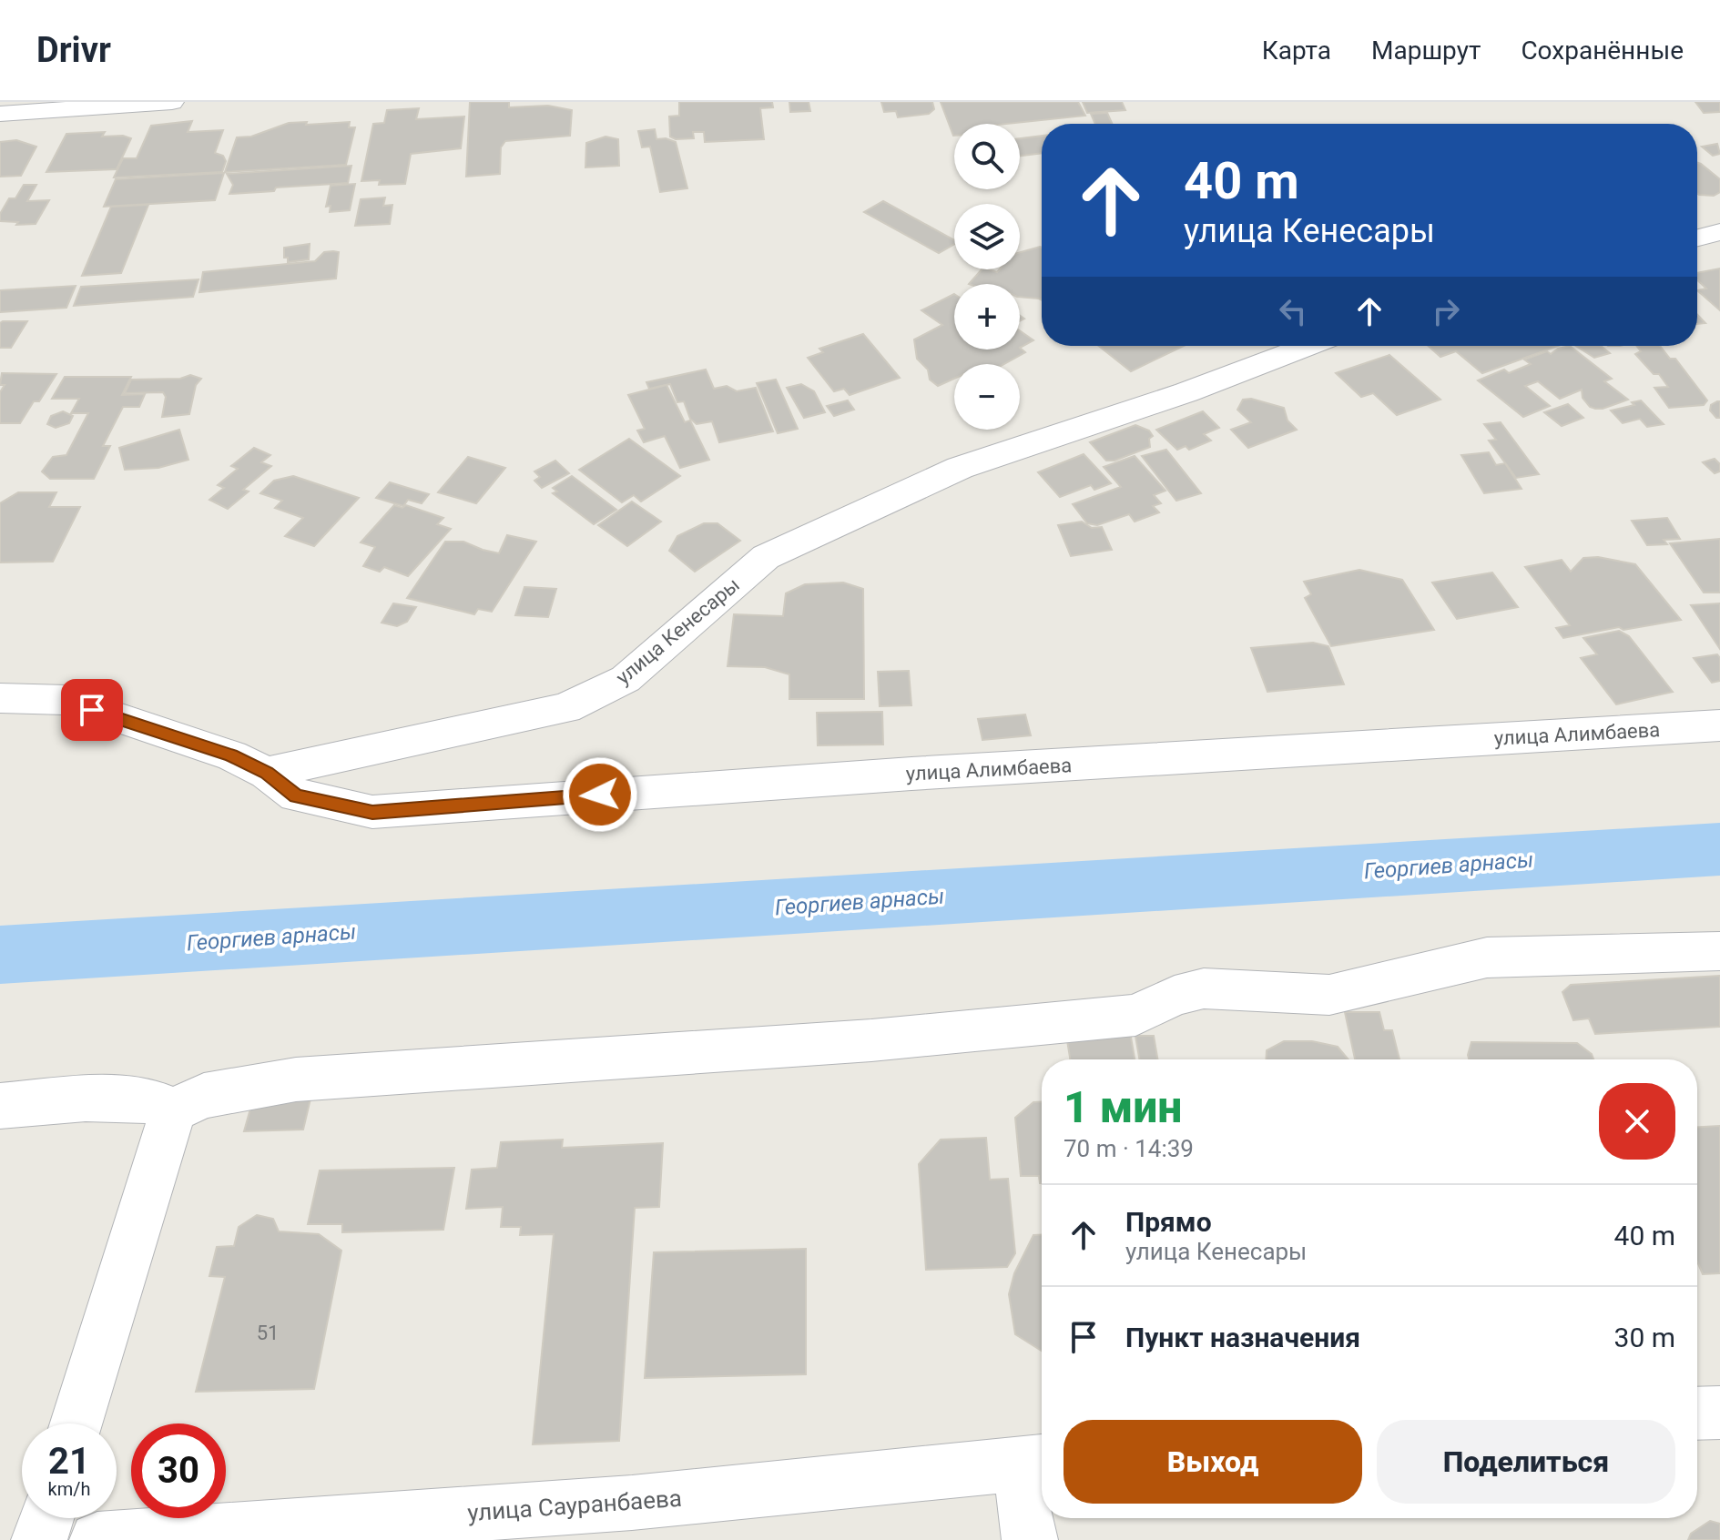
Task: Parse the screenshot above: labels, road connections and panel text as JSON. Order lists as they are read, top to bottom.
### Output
{
  "streets": {
    "street": ["улица Кенесары", "улица Алимбаева", "улица Сауранбаева"]
  },
  "crossings": [
    ["улица Кенесары", "улица Алимбаева"]
  ],
  "water": ["Георгиев арнасы"],
  "house_numbers": ["51"],
  "page": {
    "header": "Drivr",
    "nav": ["Карта", "Маршрут", "Сохранённые"],
    "map_buttons": ["+", "−"],
    "turn": ["40 m", "улица Кенесары"],
    "heading": ["1 мин", "70 m · 14:39"],
    "list": [
      {
        "name": "Прямо",
        "note": "улица Кенесары",
        "value": "40 m"
      },
      {
        "name": "Пункт назначения",
        "value": "30 m"
      }
    ],
    "buttons": ["Выход", "Поделиться"],
    "speed": "21 km/h",
    "limit": "30"
  }
}
